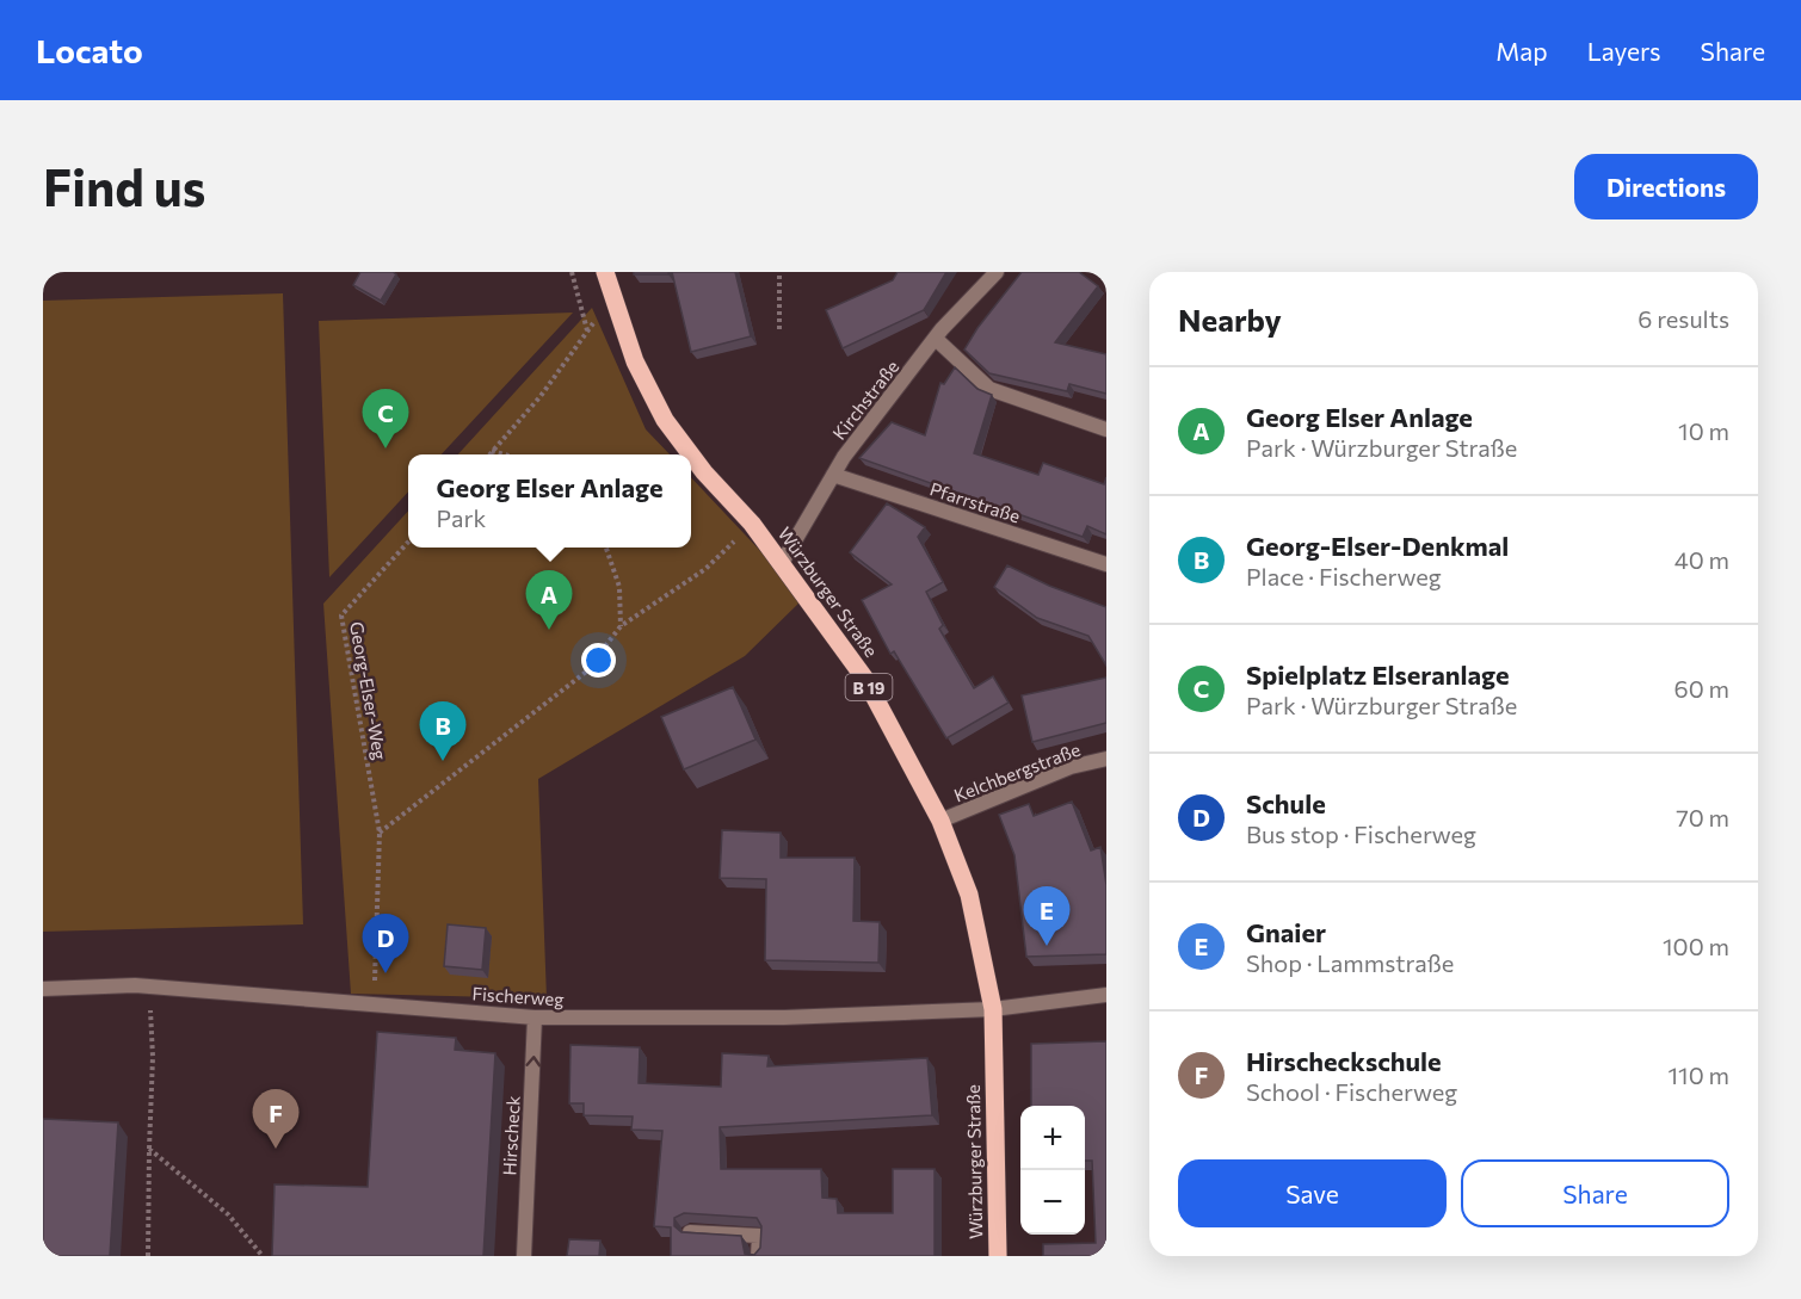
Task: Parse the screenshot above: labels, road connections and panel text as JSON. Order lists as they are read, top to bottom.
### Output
{
  "streets": {
    "main road": ["Würzburger Straße", "B 19"],
    "street": [
      "Kirchstraße",
      "Pfarrstraße",
      "Kelchbergstraße",
      "Fischerweg",
      "Hirscheck"
    ],
    "path": ["Georg-Elser-Weg"]
  },
  "crossings": [
    ["Kirchstraße", "Pfarrstraße"],
    ["Kirchstraße", "Würzburger Straße"],
    ["Würzburger Straße", "Kelchbergstraße"],
    ["Würzburger Straße", "Fischerweg"],
    ["Georg-Elser-Weg", "Fischerweg"],
    ["Fischerweg", "Hirscheck"]
  ],
  "one_way": ["Hirscheck"],
  "page": {
    "header": "Locato",
    "nav": ["Map", "Layers", "Share"],
    "buttons": [
      "Directions",
      ["Save", "Share"]
    ],
    "title": "Find us",
    "heading": ["Nearby", "6 results"],
    "list": [
      {
        "mark": "A",
        "name": "Georg Elser Anlage",
        "note": "Park · Würzburger Straße",
        "value": "10 m"
      },
      {
        "mark": "B",
        "name": "Georg-Elser-Denkmal",
        "note": "Place · Fischerweg",
        "value": "40 m"
      },
      {
        "mark": "C",
        "name": "Spielplatz Elseranlage",
        "note": "Park · Würzburger Straße",
        "value": "60 m"
      },
      {
        "mark": "D",
        "name": "Schule",
        "note": "Bus stop · Fischerweg",
        "value": "70 m"
      },
      {
        "mark": "E",
        "name": "Gnaier",
        "note": "Shop · Lammstraße",
        "value": "100 m"
      },
      {
        "mark": "F",
        "name": "Hirscheckschule",
        "note": "School · Fischerweg",
        "value": "110 m"
      }
    ],
    "pins": [
      "C",
      "A",
      "B",
      "E",
      "D",
      "F"
    ],
    "popup": ["Georg Elser Anlage", "Park"],
    "map_buttons": ["+", "−"]
  }
}
